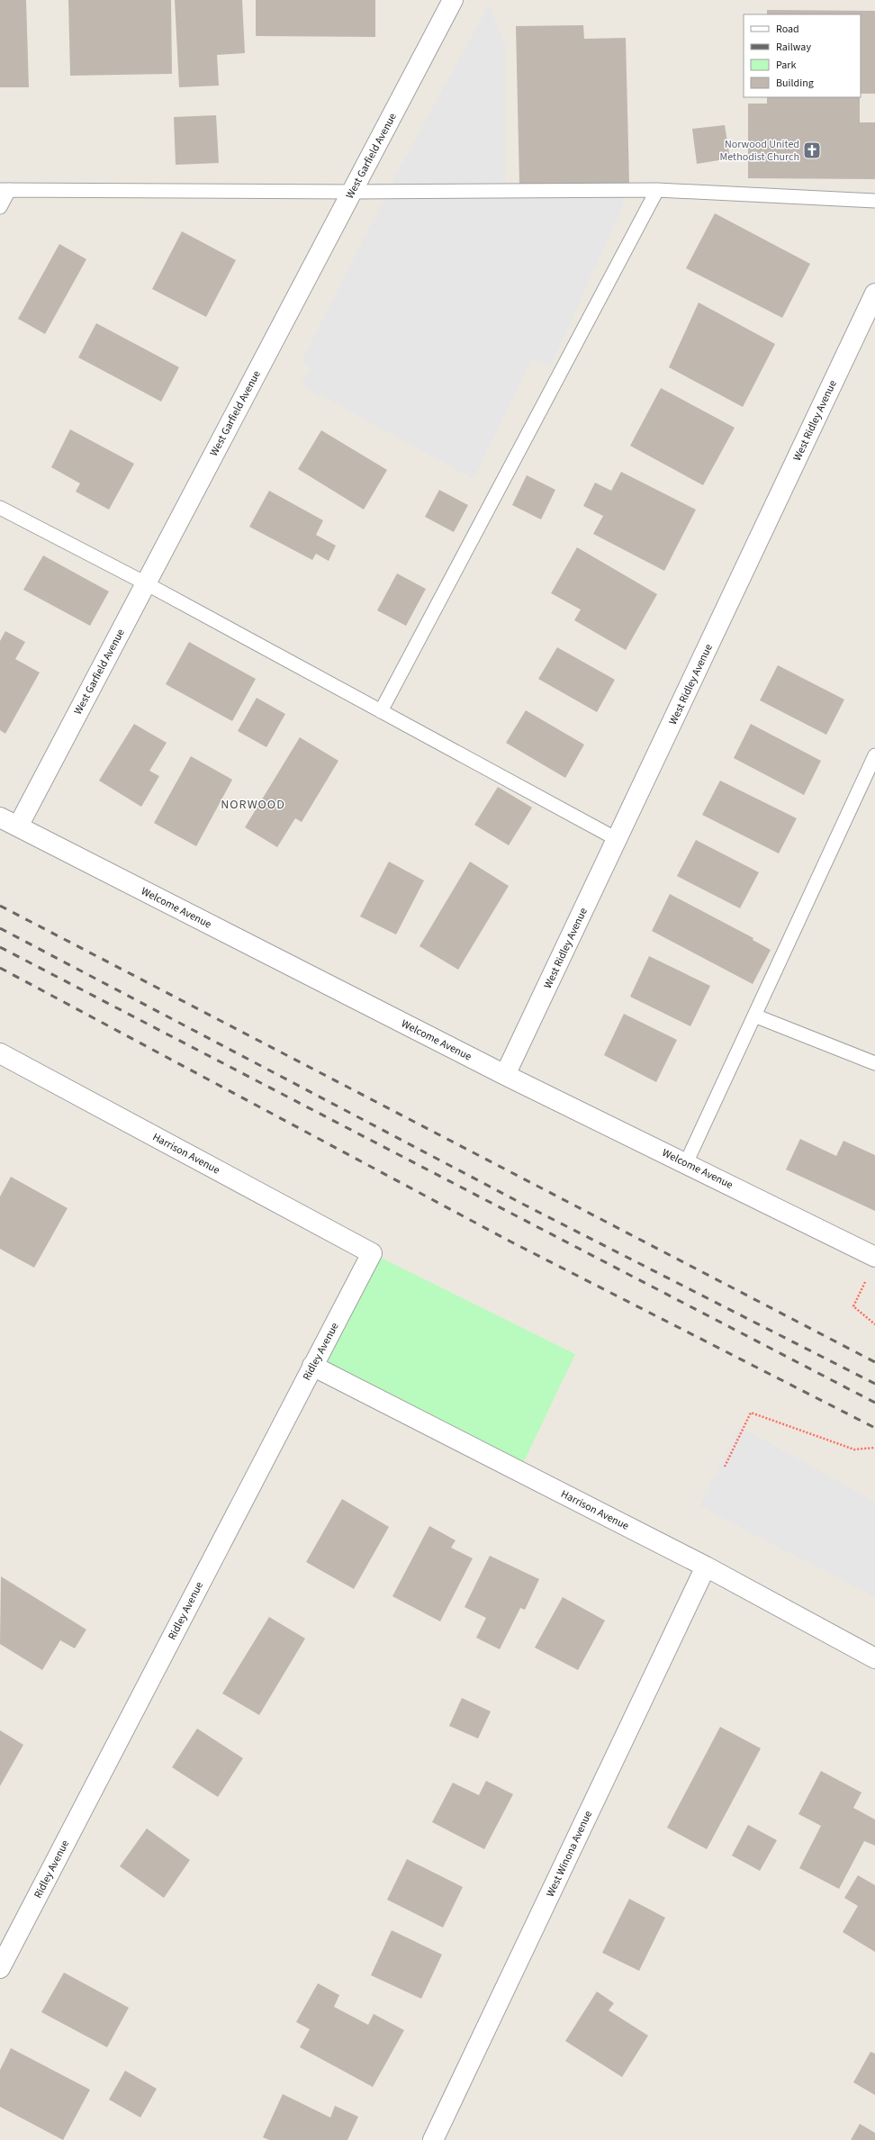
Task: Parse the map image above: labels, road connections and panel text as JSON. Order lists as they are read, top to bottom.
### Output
{
  "streets": {
    "street": [
      "West Garfield Avenue",
      "West Ridley Avenue",
      "Welcome Avenue",
      "Harrison Avenue",
      "Ridley Avenue",
      "West Winona Avenue"
    ]
  },
  "crossings": [
    ["West Garfield Avenue", "Welcome Avenue"],
    ["West Ridley Avenue", "Welcome Avenue"],
    ["Harrison Avenue", "Ridley Avenue"],
    ["Harrison Avenue", "West Winona Avenue"]
  ],
  "districts": ["NORWOOD"],
  "places": {
    "church": ["Norwood United Methodist Church"]
  },
  "legend": [
    "Road",
    "Railway",
    "Park",
    "Building"
  ]
}
